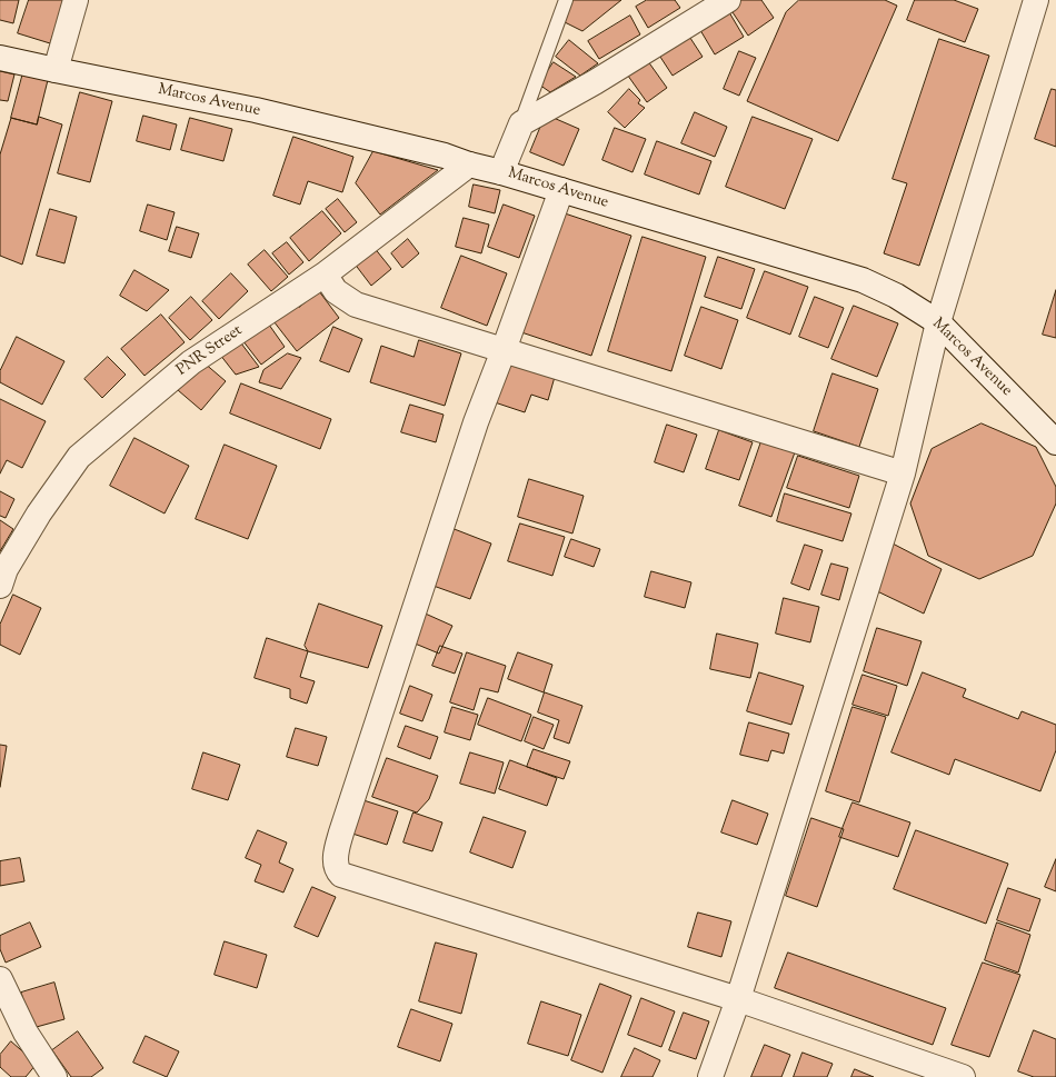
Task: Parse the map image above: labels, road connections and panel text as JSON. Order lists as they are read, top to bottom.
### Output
{
  "streets": {
    "street": ["Marcos Avenue", "PNR Street"]
  },
  "crossings": [
    ["Marcos Avenue", "PNR Street"]
  ]
}
